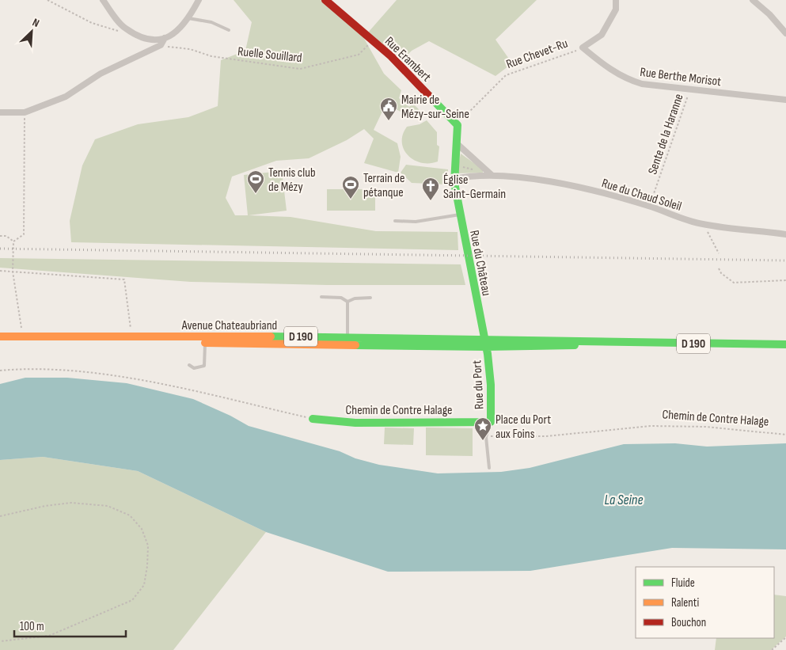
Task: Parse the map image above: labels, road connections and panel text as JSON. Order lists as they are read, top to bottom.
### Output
{
  "streets": {
    "main road": [
      "Rue Erambert",
      "Rue du Château",
      "Avenue Chateaubriand",
      "D 190",
      "Rue du Port",
      "Chemin de Contre Halage"
    ],
    "street": ["Rue Chevet-Ru", "Rue Berthe Morisot", "Rue du Chaud Soleil"],
    "path": ["Ruelle Souillard", "Sente de la Haranne"]
  },
  "crossings": [
    ["Rue Chevet-Ru", "Rue Erambert"],
    ["Rue Chevet-Ru", "Rue Berthe Morisot"],
    ["Ruelle Souillard", "Rue Erambert"],
    ["Rue Berthe Morisot", "Sente de la Haranne"],
    ["Sente de la Haranne", "Rue du Chaud Soleil"],
    ["Rue du Chaud Soleil", "Rue du Château"],
    ["Rue du Château", "Avenue Chateaubriand"],
    ["Rue du Château", "Rue du Port"],
    ["Avenue Chateaubriand", "Rue du Port"],
    ["Rue du Port", "Chemin de Contre Halage"]
  ],
  "water": ["La Seine"],
  "places": {
    "public building": ["Mairie de Mézy-sur-Seine"],
    "sports": ["Tennis club de Mézy", "Terrain de pétanque"],
    "church": ["Église Saint-Germain"],
    "place": ["Place du Port aux Foins"]
  },
  "legend": ["Fluide", "Ralenti", "Bouchon"],
  "scale_bar": "100 m",
  "north": "top right"
}
